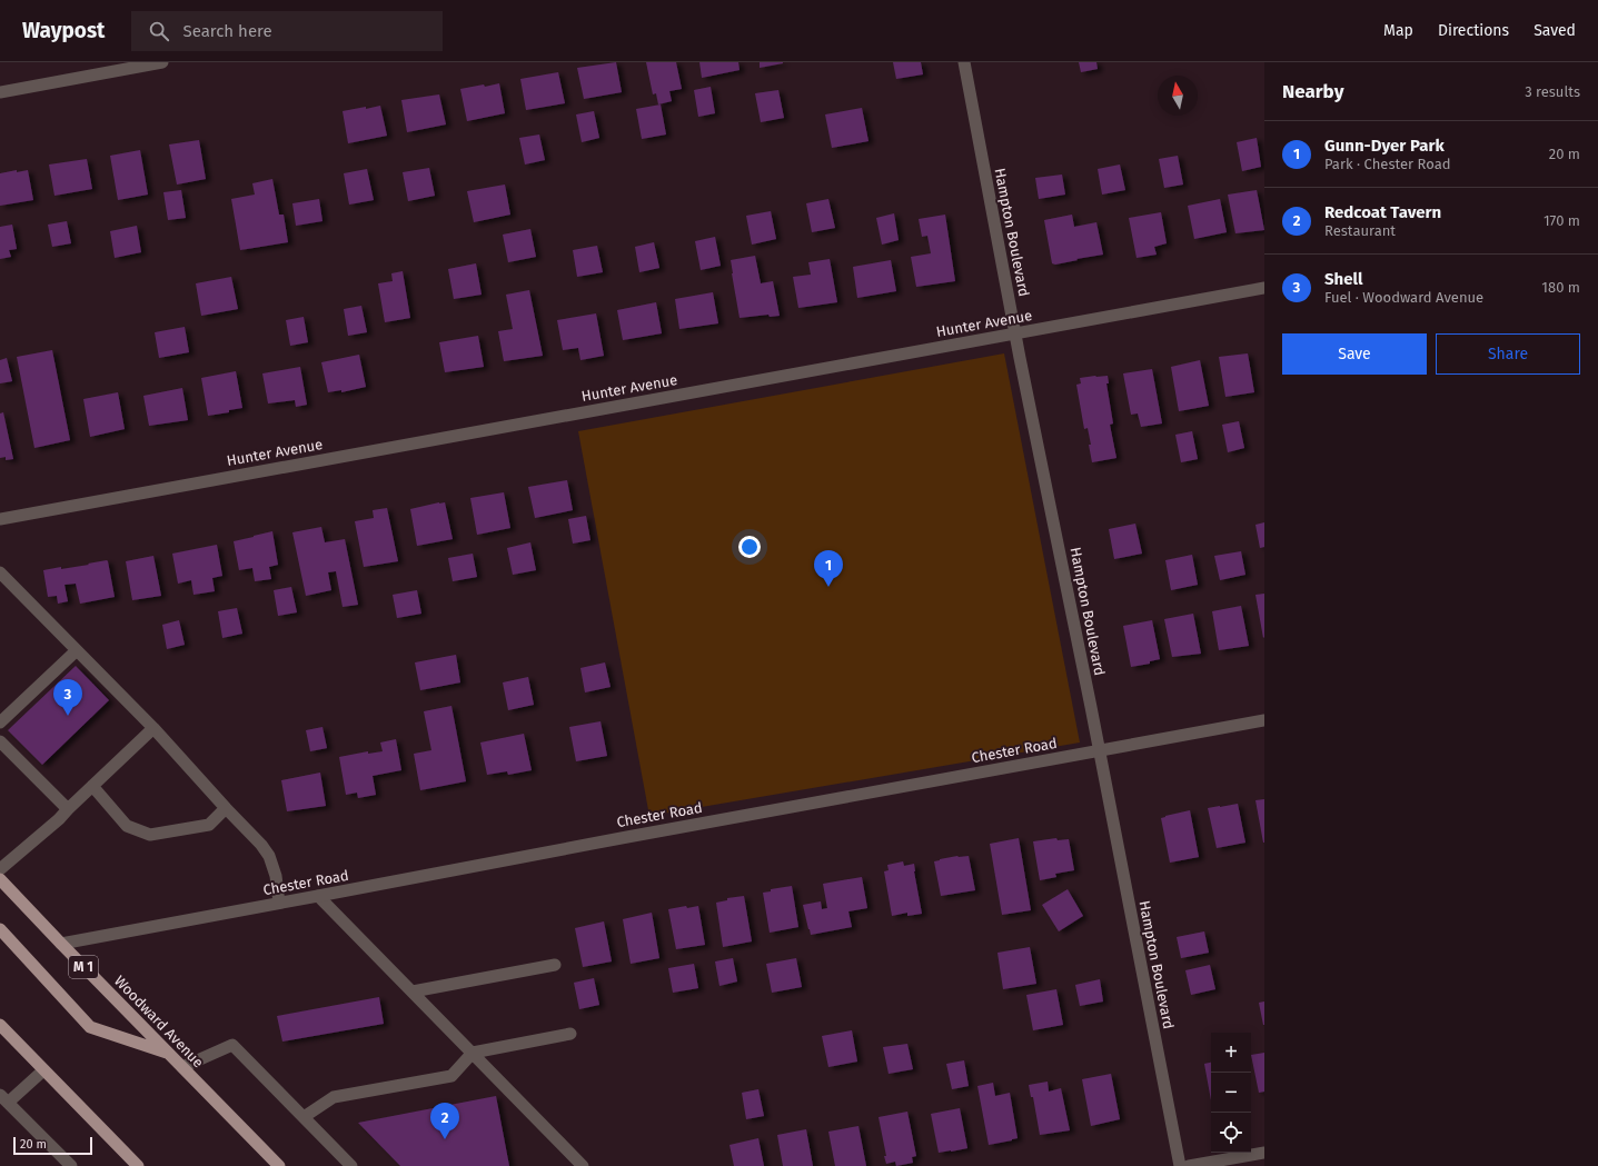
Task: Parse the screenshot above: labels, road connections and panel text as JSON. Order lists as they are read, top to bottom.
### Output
{
  "streets": {
    "main road": ["M 1", "Woodward Avenue"],
    "street": ["Hampton Boulevard", "Hunter Avenue", "Chester Road"]
  },
  "crossings": [
    ["Hampton Boulevard", "Hunter Avenue"],
    ["Hampton Boulevard", "Chester Road"],
    ["Chester Road", "Woodward Avenue"]
  ],
  "scale_bar": "20 m",
  "north": "top",
  "page": {
    "header": "Waypost",
    "search": "Search here",
    "nav": ["Map", "Directions", "Saved"],
    "heading": ["Nearby", "3 results"],
    "list": [
      {
        "mark": "1",
        "name": "Gunn-Dyer Park",
        "note": "Park · Chester Road",
        "value": "20 m"
      },
      {
        "mark": "2",
        "name": "Redcoat Tavern",
        "note": "Restaurant",
        "value": "170 m"
      },
      {
        "mark": "3",
        "name": "Shell",
        "note": "Fuel · Woodward Avenue",
        "value": "180 m"
      }
    ],
    "buttons": ["Save", "Share"],
    "pins": ["1", "3", "2"],
    "map_buttons": ["+", "−"],
    "scale": "20 m"
  }
}
